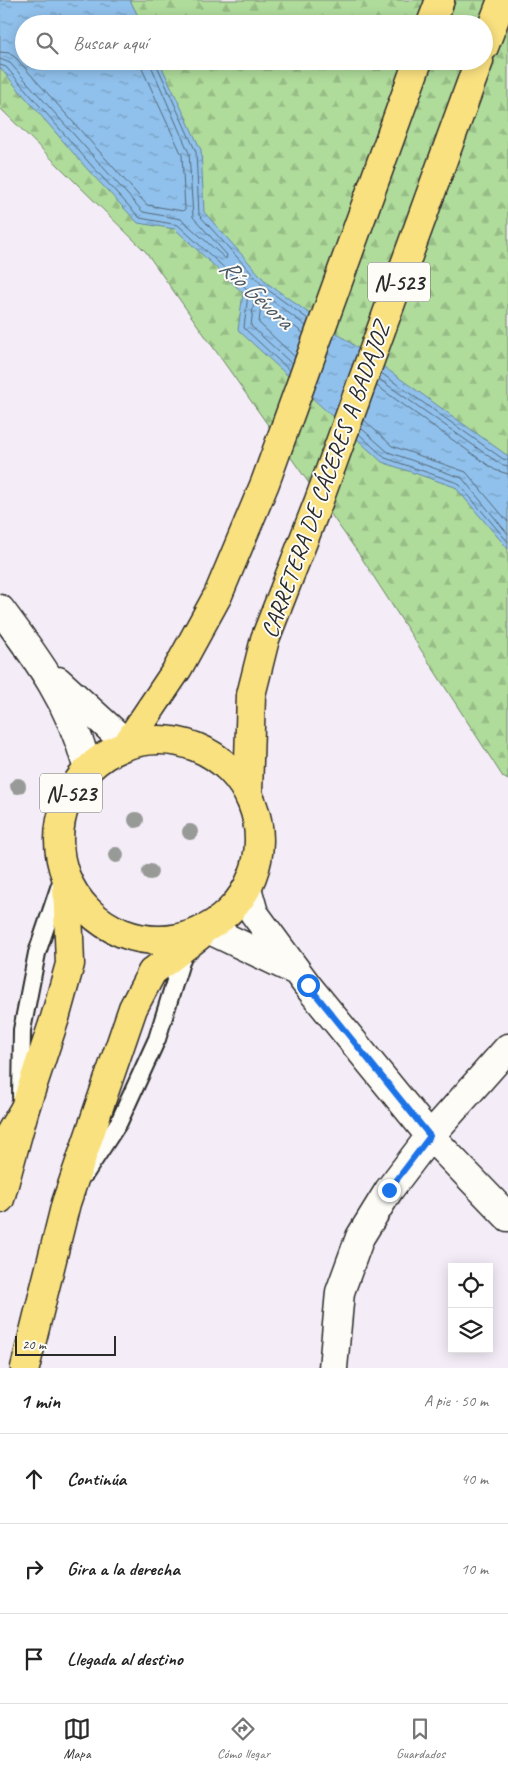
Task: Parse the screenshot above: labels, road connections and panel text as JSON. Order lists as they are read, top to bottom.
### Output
{
  "streets": {
    "highway": ["N-523", "CARRETERA DE CÁCERES A BADAJOZ"]
  },
  "crossings": [
    ["N-523", "CARRETERA DE CÁCERES A BADAJOZ"]
  ],
  "water": ["Río Gévora"],
  "scale_bar": "20 m",
  "page": {
    "search": "Buscar aquí",
    "scale": "20 m",
    "heading": ["1 min", "A pie · 50 m"],
    "list": [
      ["Continúa", "40 m"],
      ["Gira a la derecha", "10 m"],
      "Llegada al destino"
    ],
    "nav": ["Mapa", "Cómo llegar", "Guardados"]
  }
}
